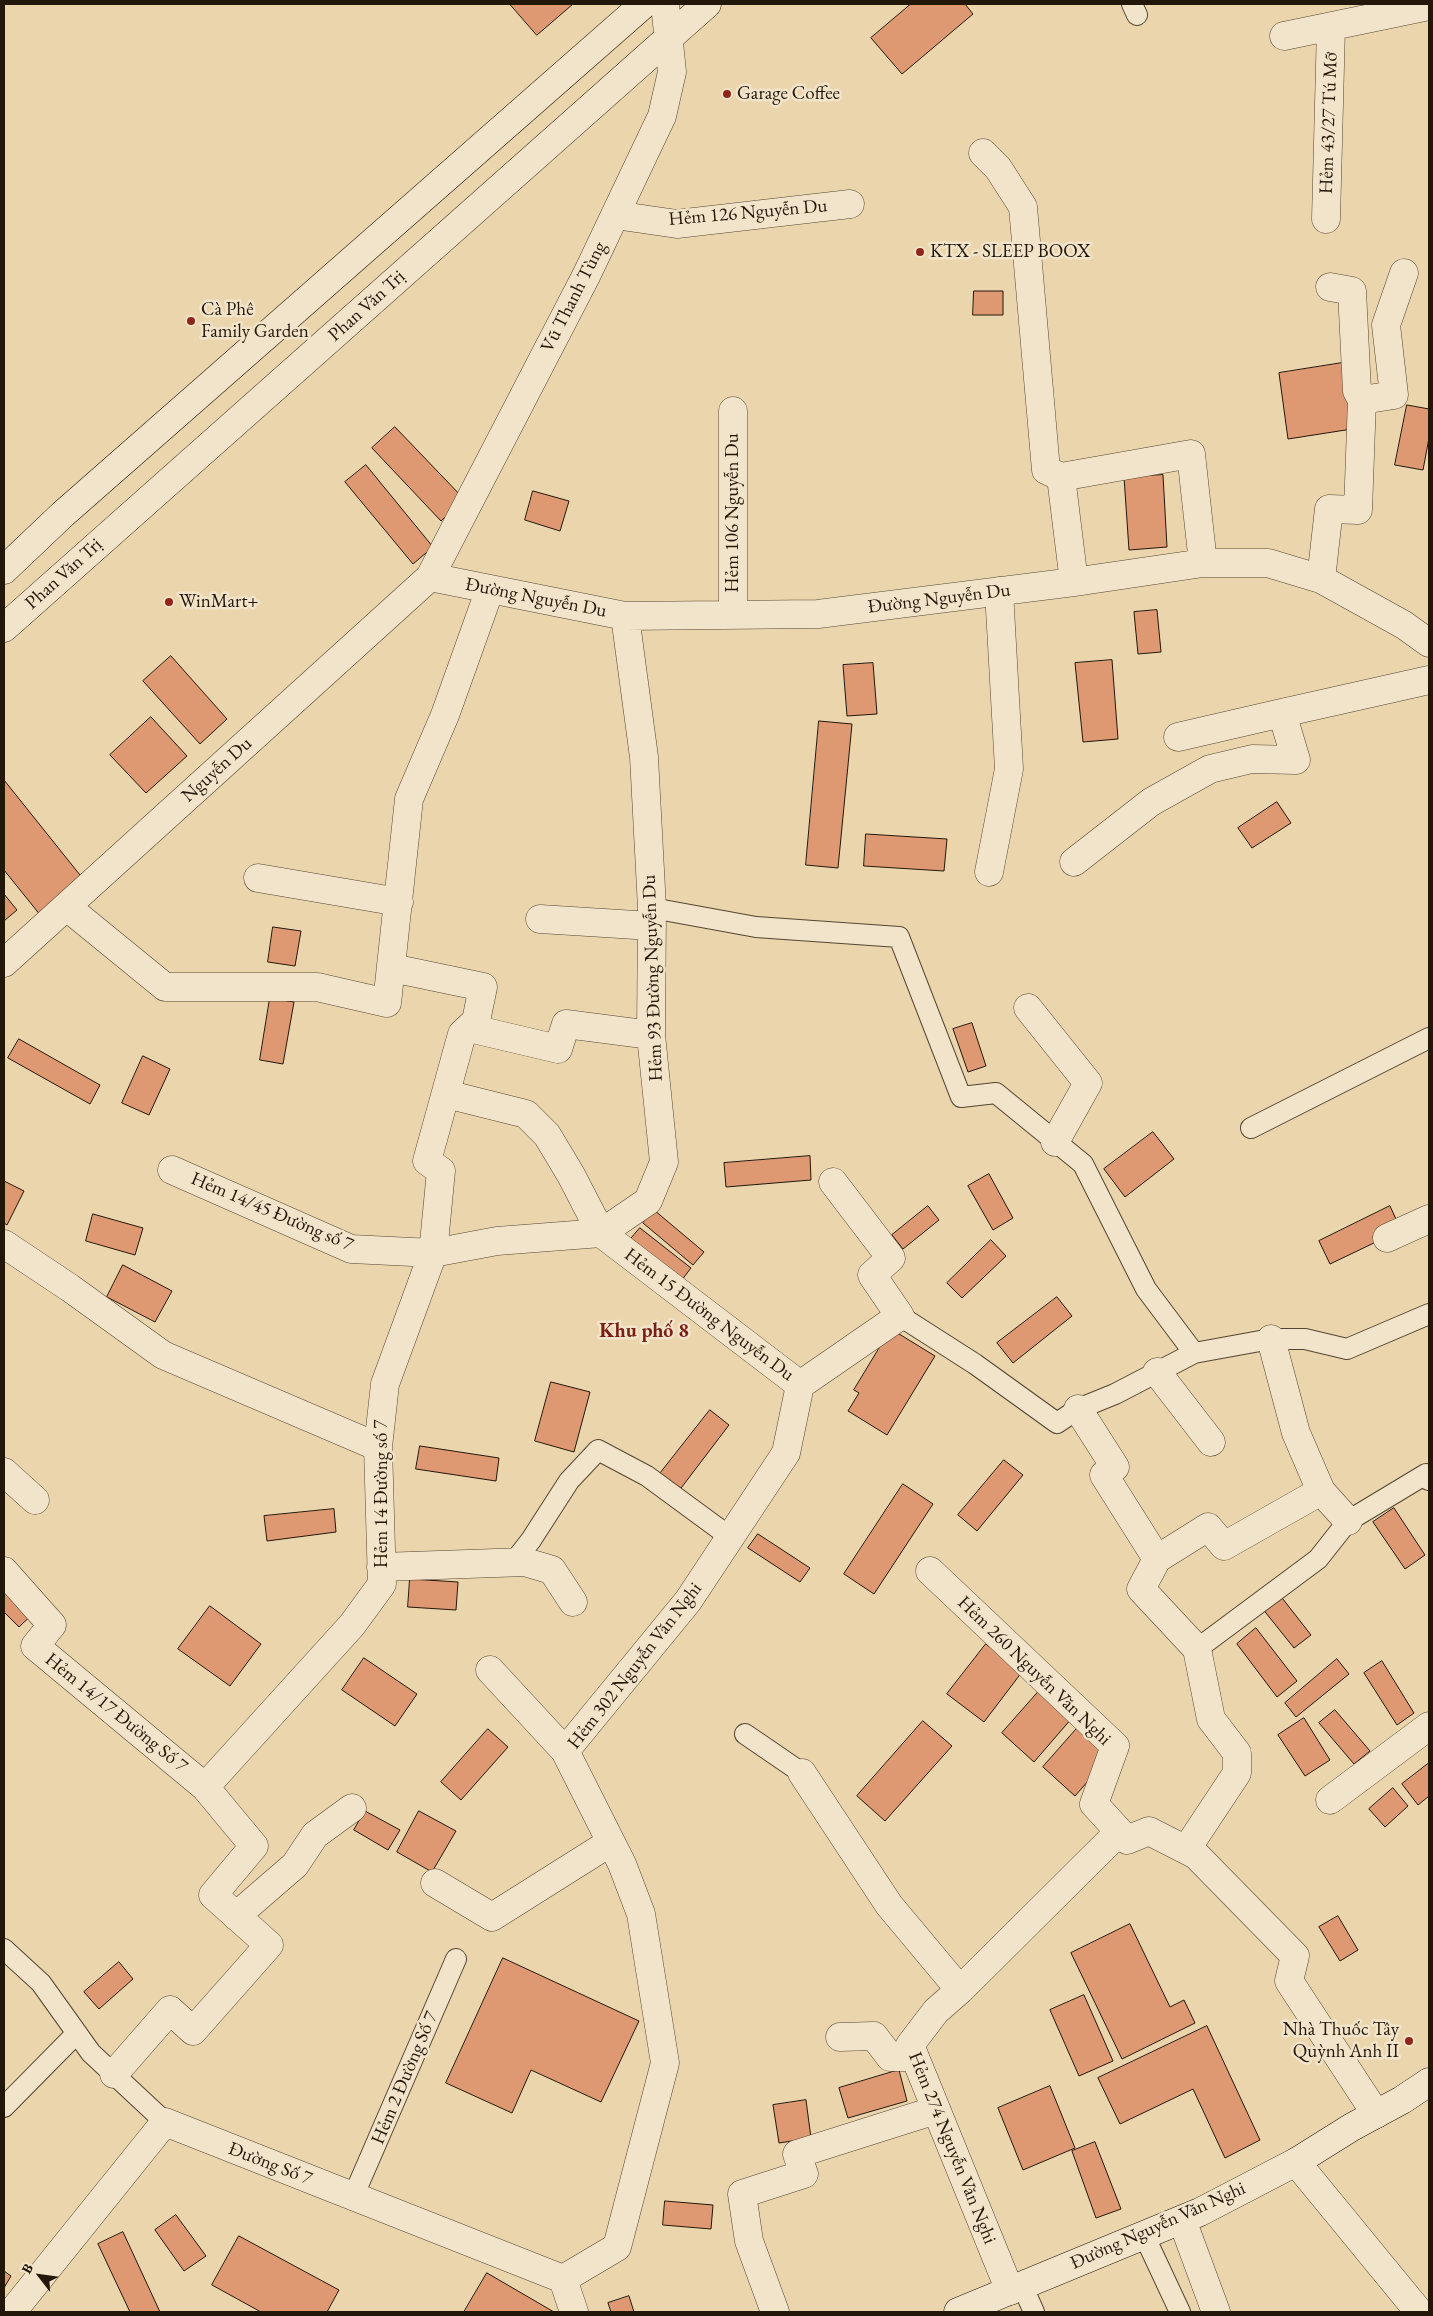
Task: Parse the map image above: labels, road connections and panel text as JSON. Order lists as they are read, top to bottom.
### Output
{
  "streets": {
    "street": [
      "Hẻm 43/27 Tú Mỡ",
      "Hẻm 126 Nguyễn Du",
      "Vũ Thanh Tùng",
      "Phan Văn Trị",
      "Hẻm 106 Nguyễn Du",
      "Đường Nguyễn Du",
      "Nguyễn Du",
      "Hẻm 93 Đường Nguyễn Du",
      "Hẻm 14/45 Đường số 7",
      "Hẻm 15 Đường Nguyễn Du",
      "Hẻm 14 Đường số 7",
      "Hẻm 302 Nguyễn Văn Nghi",
      "Hẻm 260 Nguyễn Văn Nghi",
      "Hẻm 14/17 Đường Số 7",
      "Hẻm 274 Nguyễn Văn Nghi",
      "Đường Số 7",
      "Đường Nguyễn Văn Nghi"
    ],
    "lane": ["Hẻm 2 Đường Số 7"]
  },
  "crossings": [
    ["Hẻm 126 Nguyễn Du", "Vũ Thanh Tùng"],
    ["Vũ Thanh Tùng", "Phan Văn Trị"],
    ["Vũ Thanh Tùng", "Đường Nguyễn Du"],
    ["Vũ Thanh Tùng", "Nguyễn Du"],
    ["Hẻm 106 Nguyễn Du", "Đường Nguyễn Du"],
    ["Đường Nguyễn Du", "Nguyễn Du"],
    ["Đường Nguyễn Du", "Hẻm 93 Đường Nguyễn Du"],
    ["Hẻm 93 Đường Nguyễn Du", "Hẻm 14/45 Đường số 7"],
    ["Hẻm 93 Đường Nguyễn Du", "Hẻm 15 Đường Nguyễn Du"],
    ["Hẻm 93 Đường Nguyễn Du", "Hẻm 14 Đường số 7"],
    ["Hẻm 14/45 Đường số 7", "Hẻm 14 Đường số 7"],
    ["Hẻm 15 Đường Nguyễn Du", "Hẻm 302 Nguyễn Văn Nghi"],
    ["Hẻm 14 Đường số 7", "Hẻm 14/17 Đường Số 7"],
    ["Hẻm 302 Nguyễn Văn Nghi", "Đường Số 7"],
    ["Hẻm 2 Đường Số 7", "Đường Số 7"],
    ["Hẻm 274 Nguyễn Văn Nghi", "Đường Nguyễn Văn Nghi"]
  ],
  "districts": ["Khu phố 8"],
  "places": [
    "Garage Coffee",
    "KTX - SLEEP BOOX",
    "Cà Phê Family Garden",
    "WinMart+",
    "Nhà Thuốc Tây Quỳnh Anh II"
  ],
  "north": "top left"
}
